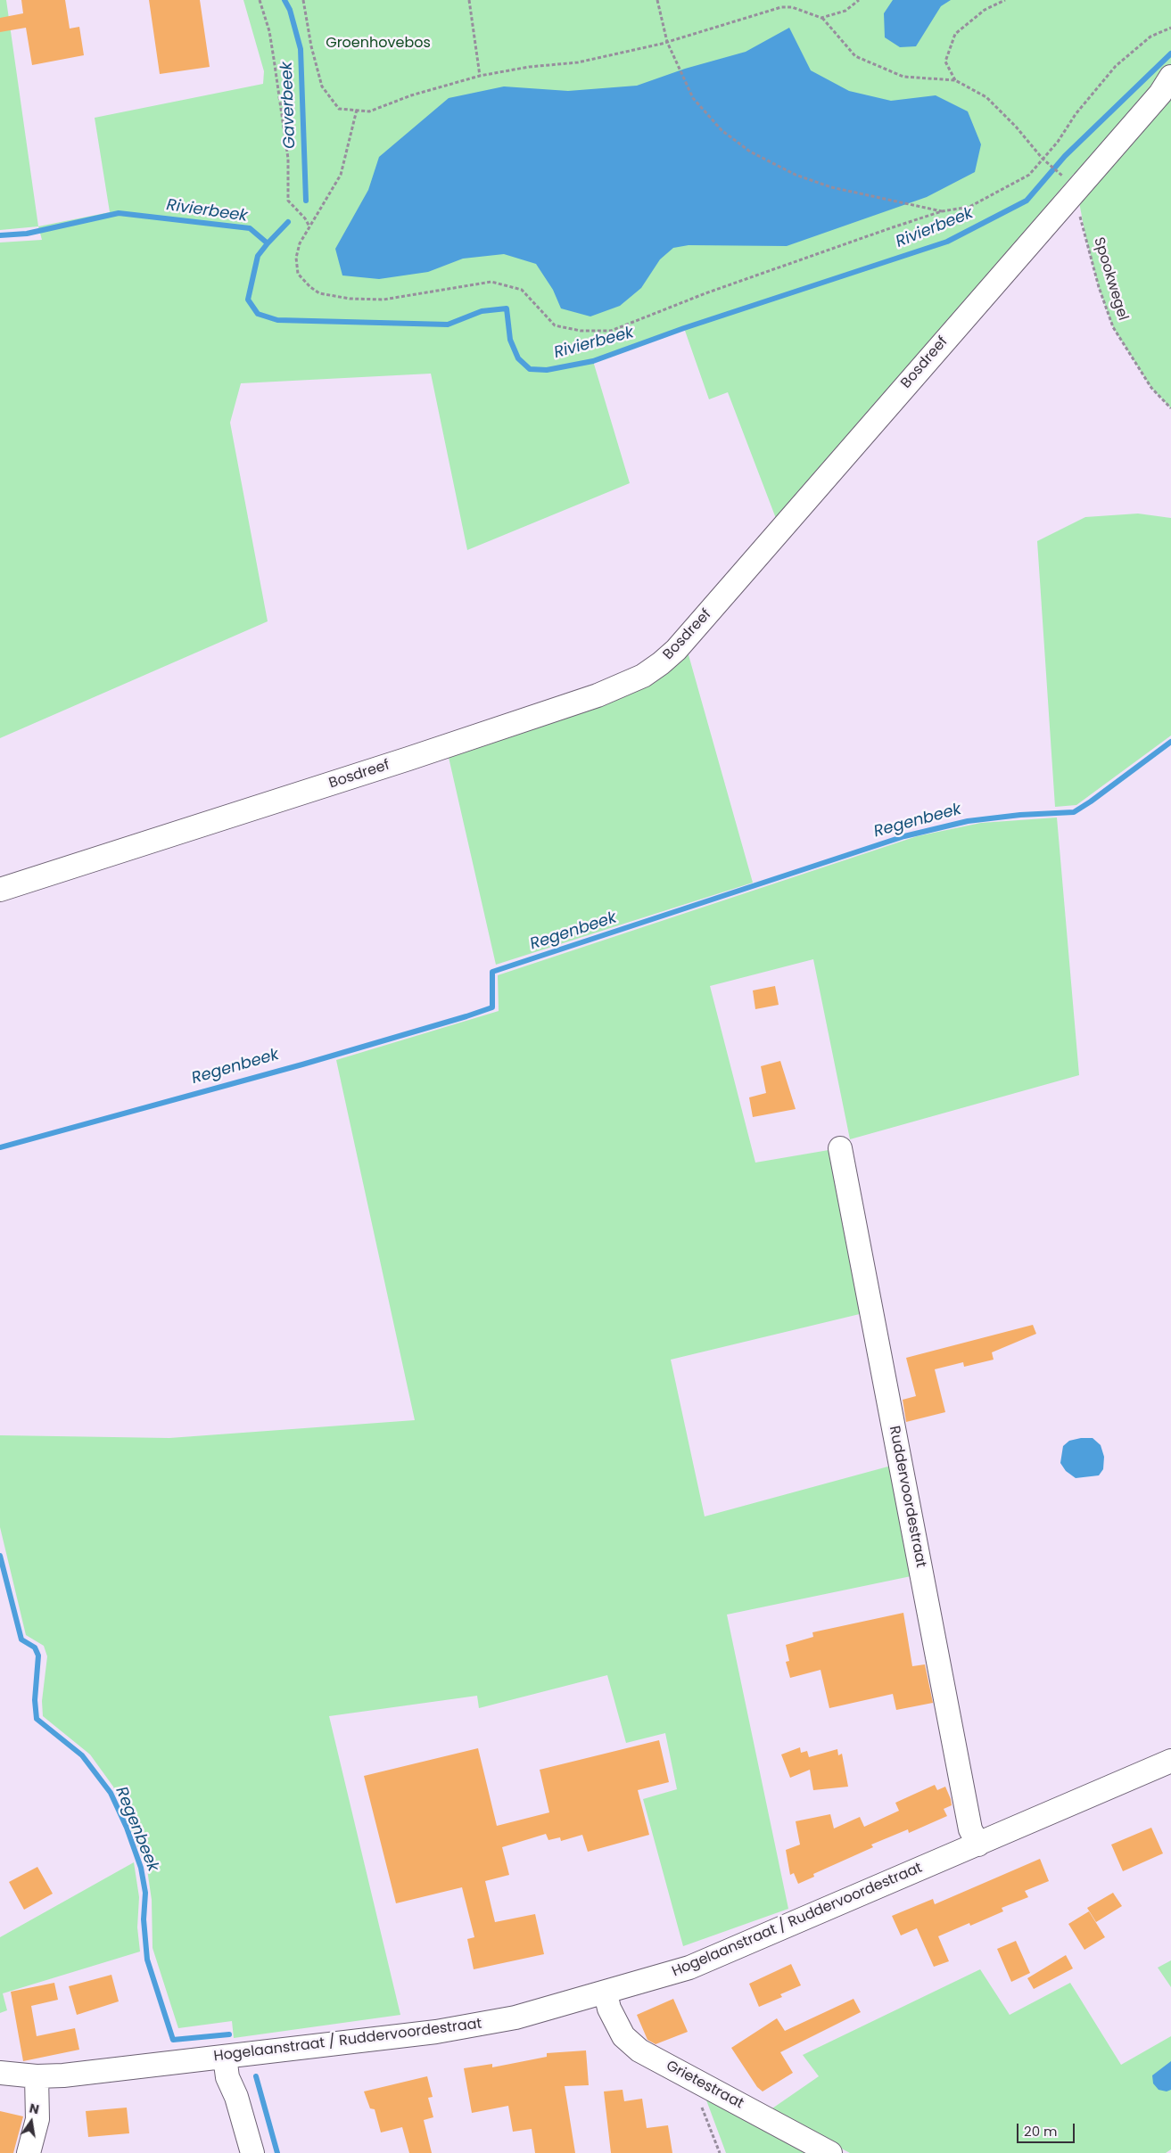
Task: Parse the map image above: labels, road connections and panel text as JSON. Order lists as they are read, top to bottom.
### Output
{
  "streets": {
    "street": [
      "Bosdreef",
      "Ruddervoordestraat",
      "Hogelaanstraat / Ruddervoordestraat",
      "Grietestraat"
    ],
    "path": ["Spookwegel"]
  },
  "crossings": [
    ["Spookwegel", "Bosdreef"],
    ["Ruddervoordestraat", "Hogelaanstraat / Ruddervoordestraat"],
    ["Hogelaanstraat / Ruddervoordestraat", "Grietestraat"]
  ],
  "water": ["Gaverbeek", "Rivierbeek", "Regenbeek"],
  "parks": ["Groenhovebos"],
  "scale_bar": "20 m",
  "north": "top"
}
